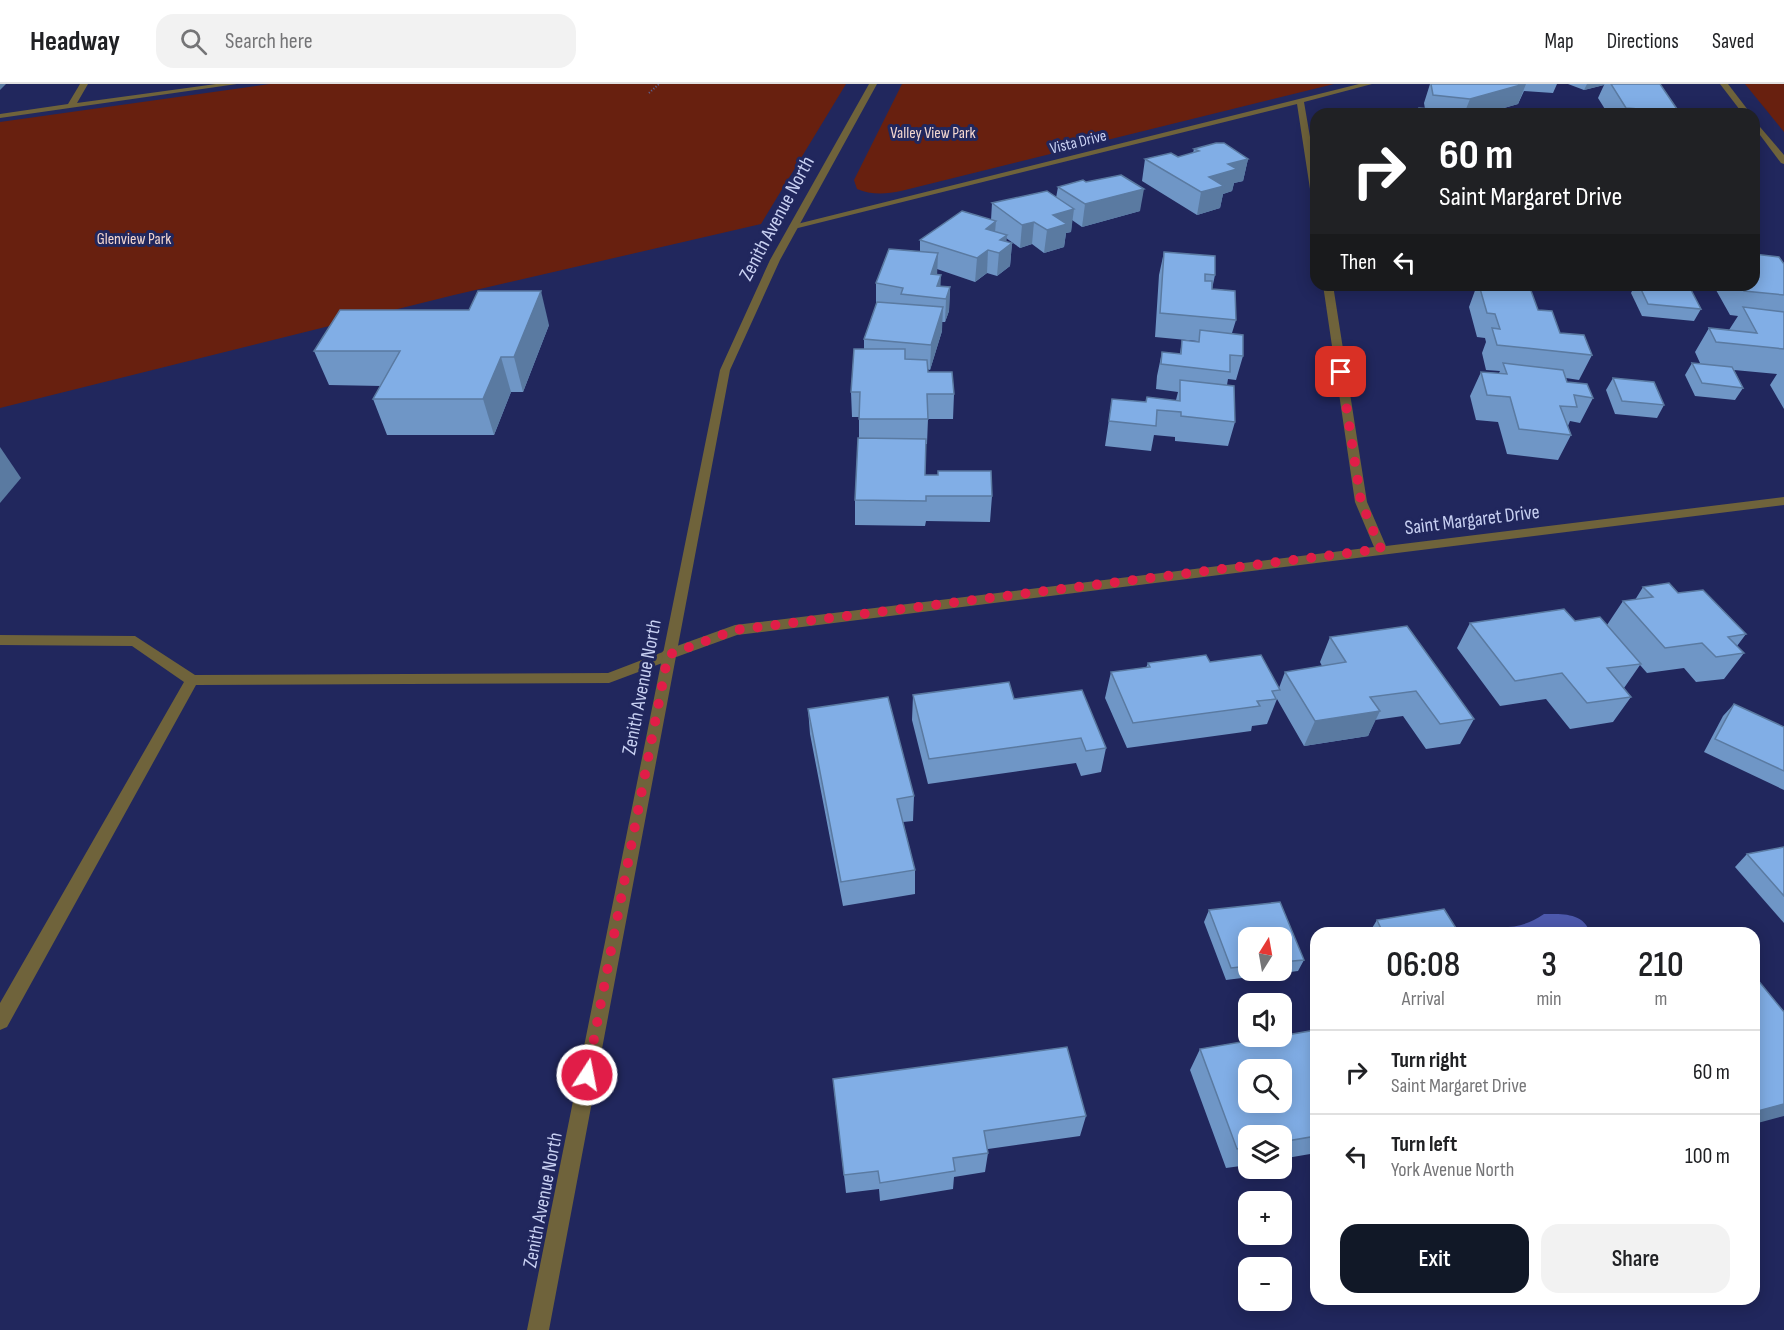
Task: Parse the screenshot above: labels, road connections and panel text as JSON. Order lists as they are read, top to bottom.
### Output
{
  "streets": {
    "street": ["Vista Drive", "Zenith Avenue North", "Saint Margaret Drive"]
  },
  "crossings": [
    ["Vista Drive", "Zenith Avenue North"],
    ["Zenith Avenue North", "Saint Margaret Drive"]
  ],
  "parks": ["Valley View Park", "Glenview Park"],
  "north": "top",
  "page": {
    "header": "Headway",
    "search": "Search here",
    "nav": ["Map", "Directions", "Saved"],
    "turn": ["60 m", "Saint Margaret Drive"],
    "then": "Then",
    "map_buttons": ["+", "−"],
    "eta": [
      "06:08",
      "Arrival",
      "3",
      "min",
      "210",
      "m"
    ],
    "list": [
      {
        "name": "Turn right",
        "note": "Saint Margaret Drive",
        "value": "60 m"
      },
      {
        "name": "Turn left",
        "note": "York Avenue North",
        "value": "100 m"
      }
    ],
    "buttons": ["Exit", "Share"]
  }
}
